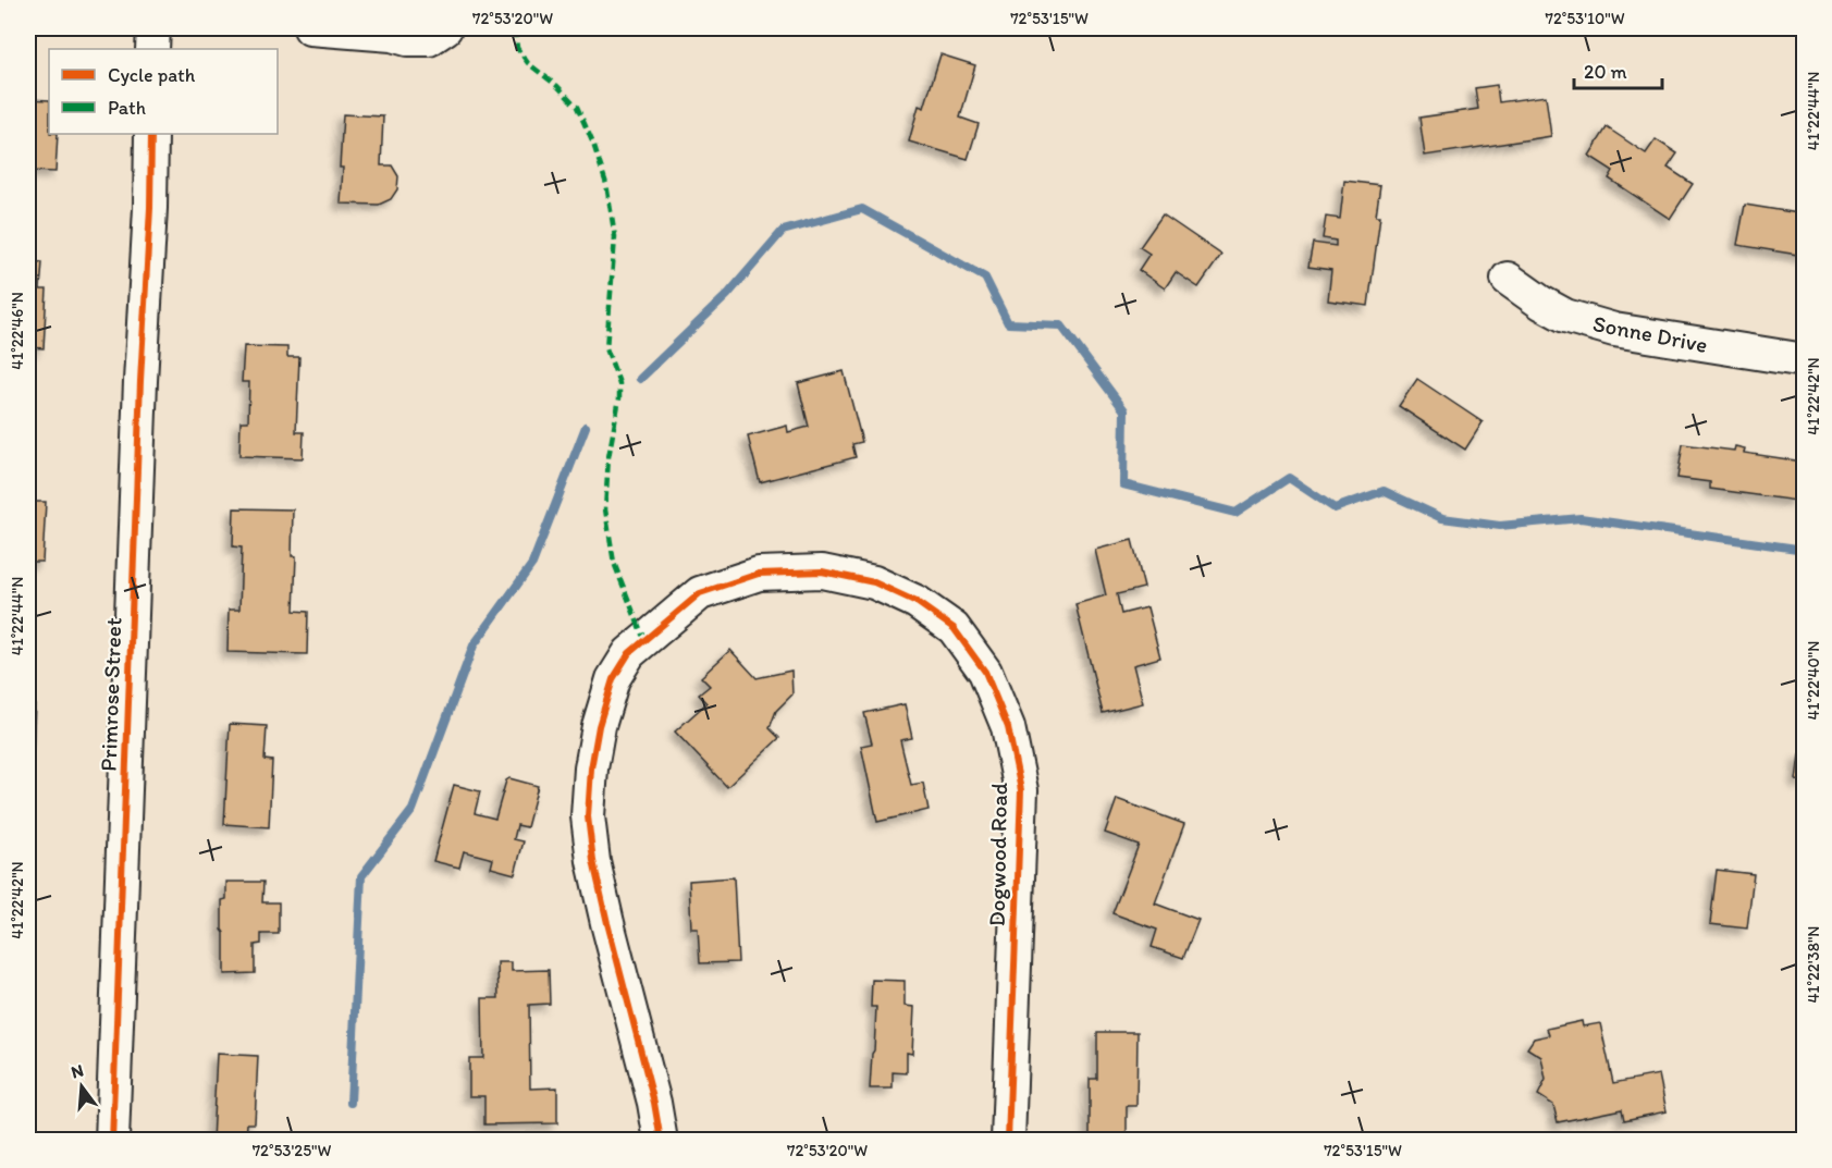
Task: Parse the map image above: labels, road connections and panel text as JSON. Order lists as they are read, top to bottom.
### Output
{
  "streets": {
    "street": ["Sonne Drive", "Primrose Street", "Dogwood Road"]
  },
  "legend": ["Cycle path", "Path"],
  "scale_bar": "20 m",
  "north": "top",
  "coordinates": [
    "72°53'20\"W",
    "72°53'15\"W",
    "72°53'10\"W",
    "41°22'44\"N",
    "41°22'46\"N",
    "41°22'42\"N",
    "41°22'40\"N",
    "41°22'38\"N",
    "72°53'25\"W"
  ]
}
